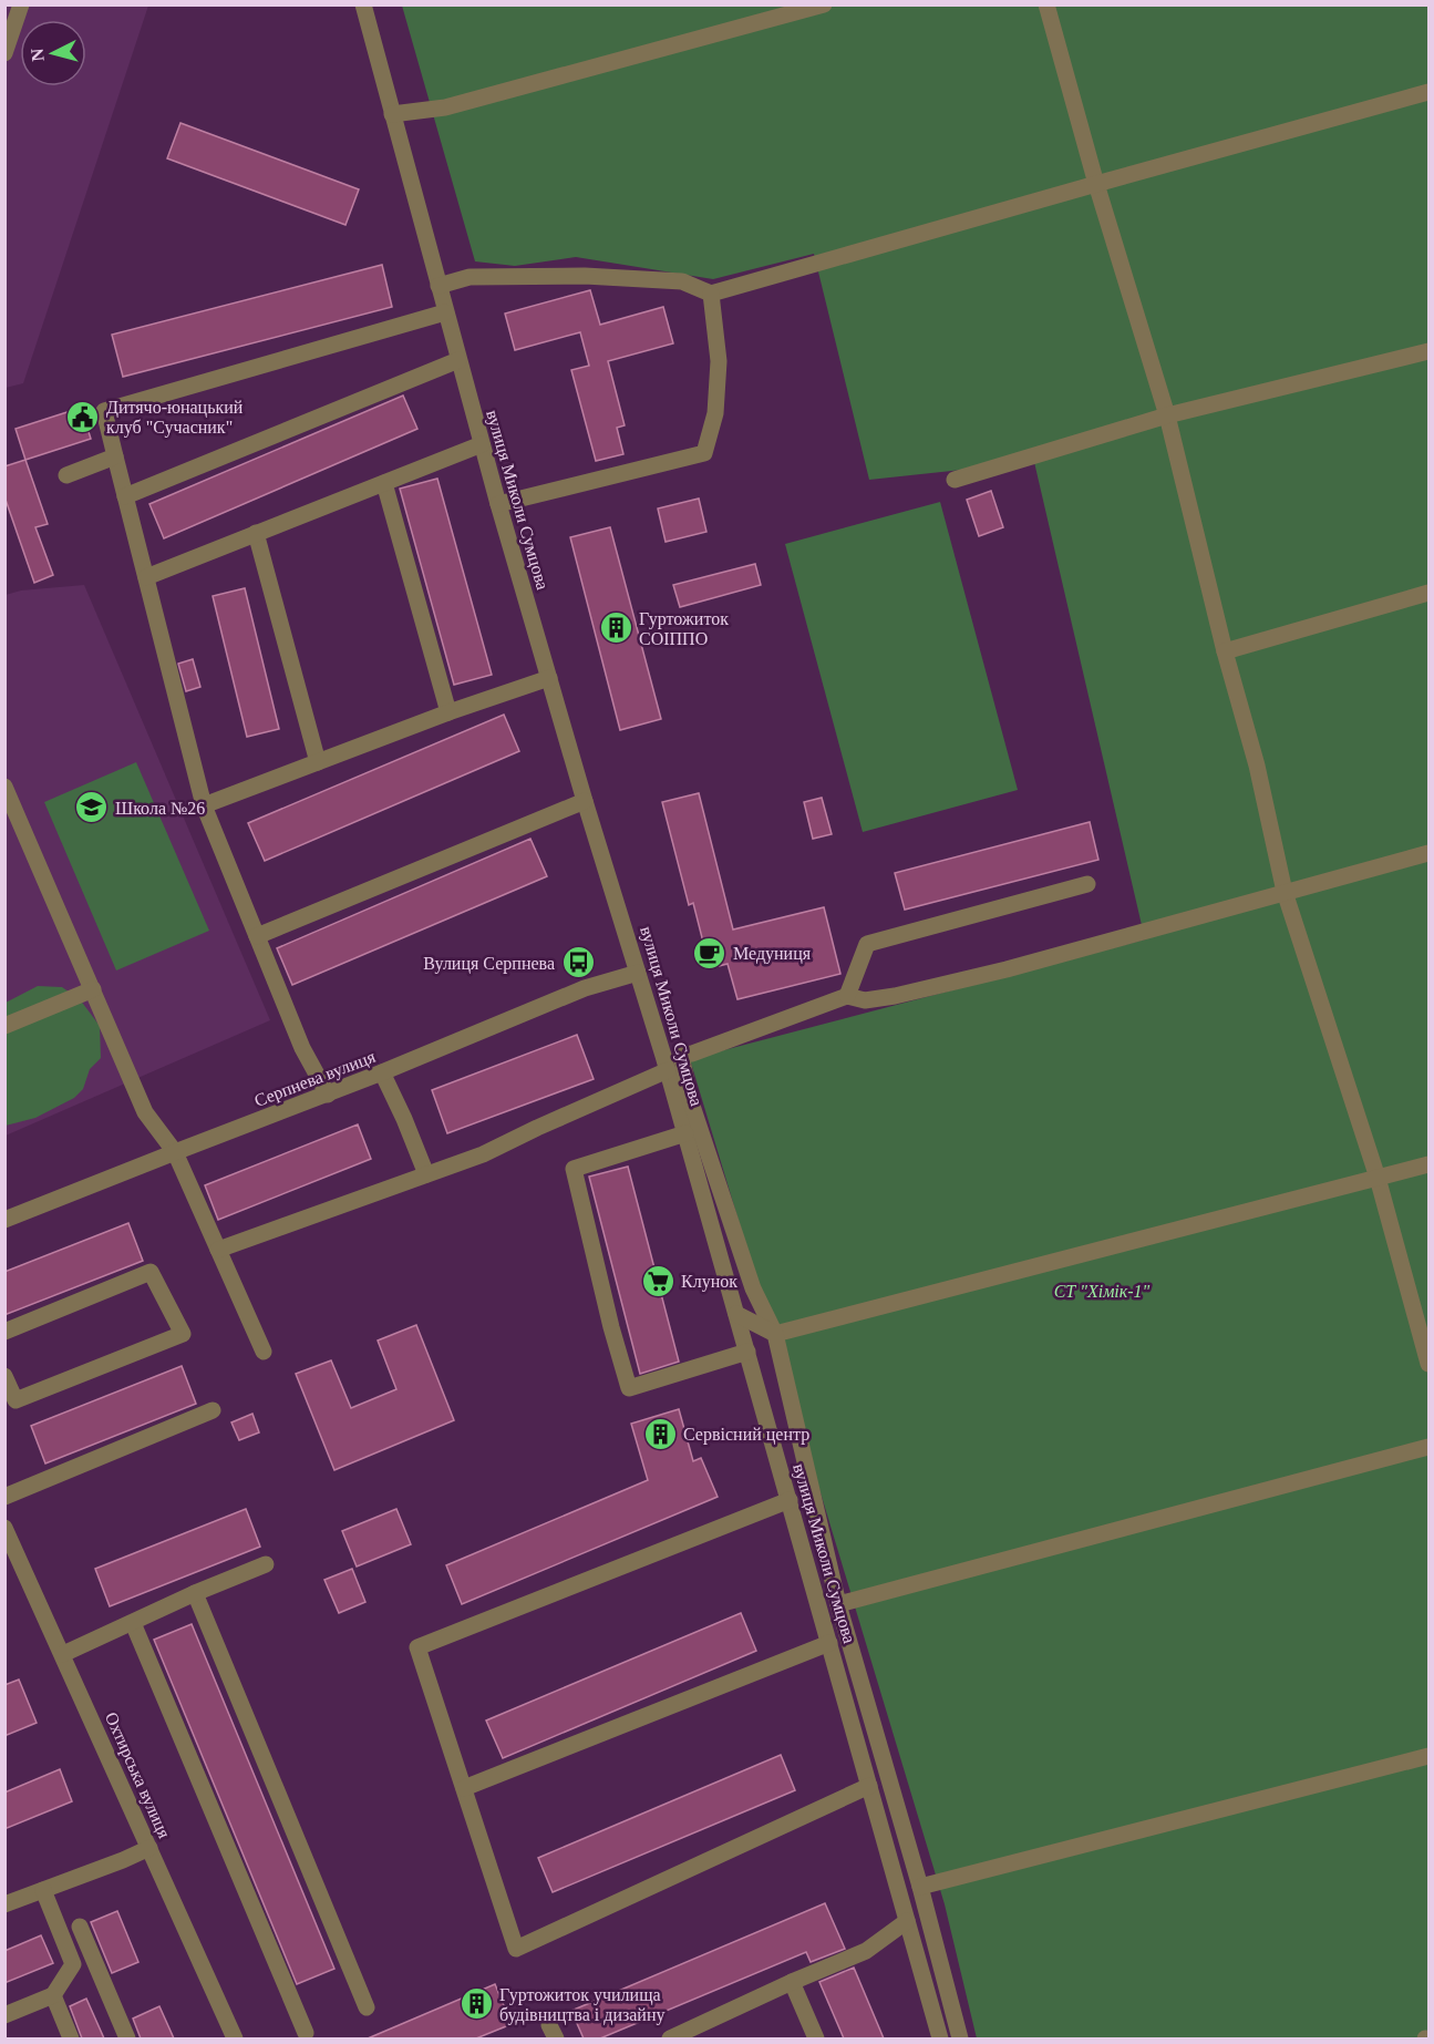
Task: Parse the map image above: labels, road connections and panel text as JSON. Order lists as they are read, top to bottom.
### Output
{
  "streets": {
    "street": ["вулиця Миколи Сумцова", "Серпнева вулиця", "Охтирська вулиця"]
  },
  "crossings": [
    ["вулиця Миколи Сумцова", "Серпнева вулиця"]
  ],
  "parks": ["СТ \"Хімік-1\""],
  "places": {
    "public building": ["Дитячо-юнацький клуб \"Сучасник\""],
    "building": ["Гуртожиток СОІППО", "Сервісний центр", "Гуртожиток училища будівництва і дизайну"],
    "school or university": ["Школа №26"],
    "cafe": ["Медуниця"],
    "bus stop": ["Вулиця Серпнева"],
    "supermarket": ["Клунок"]
  },
  "north": "left"
}
